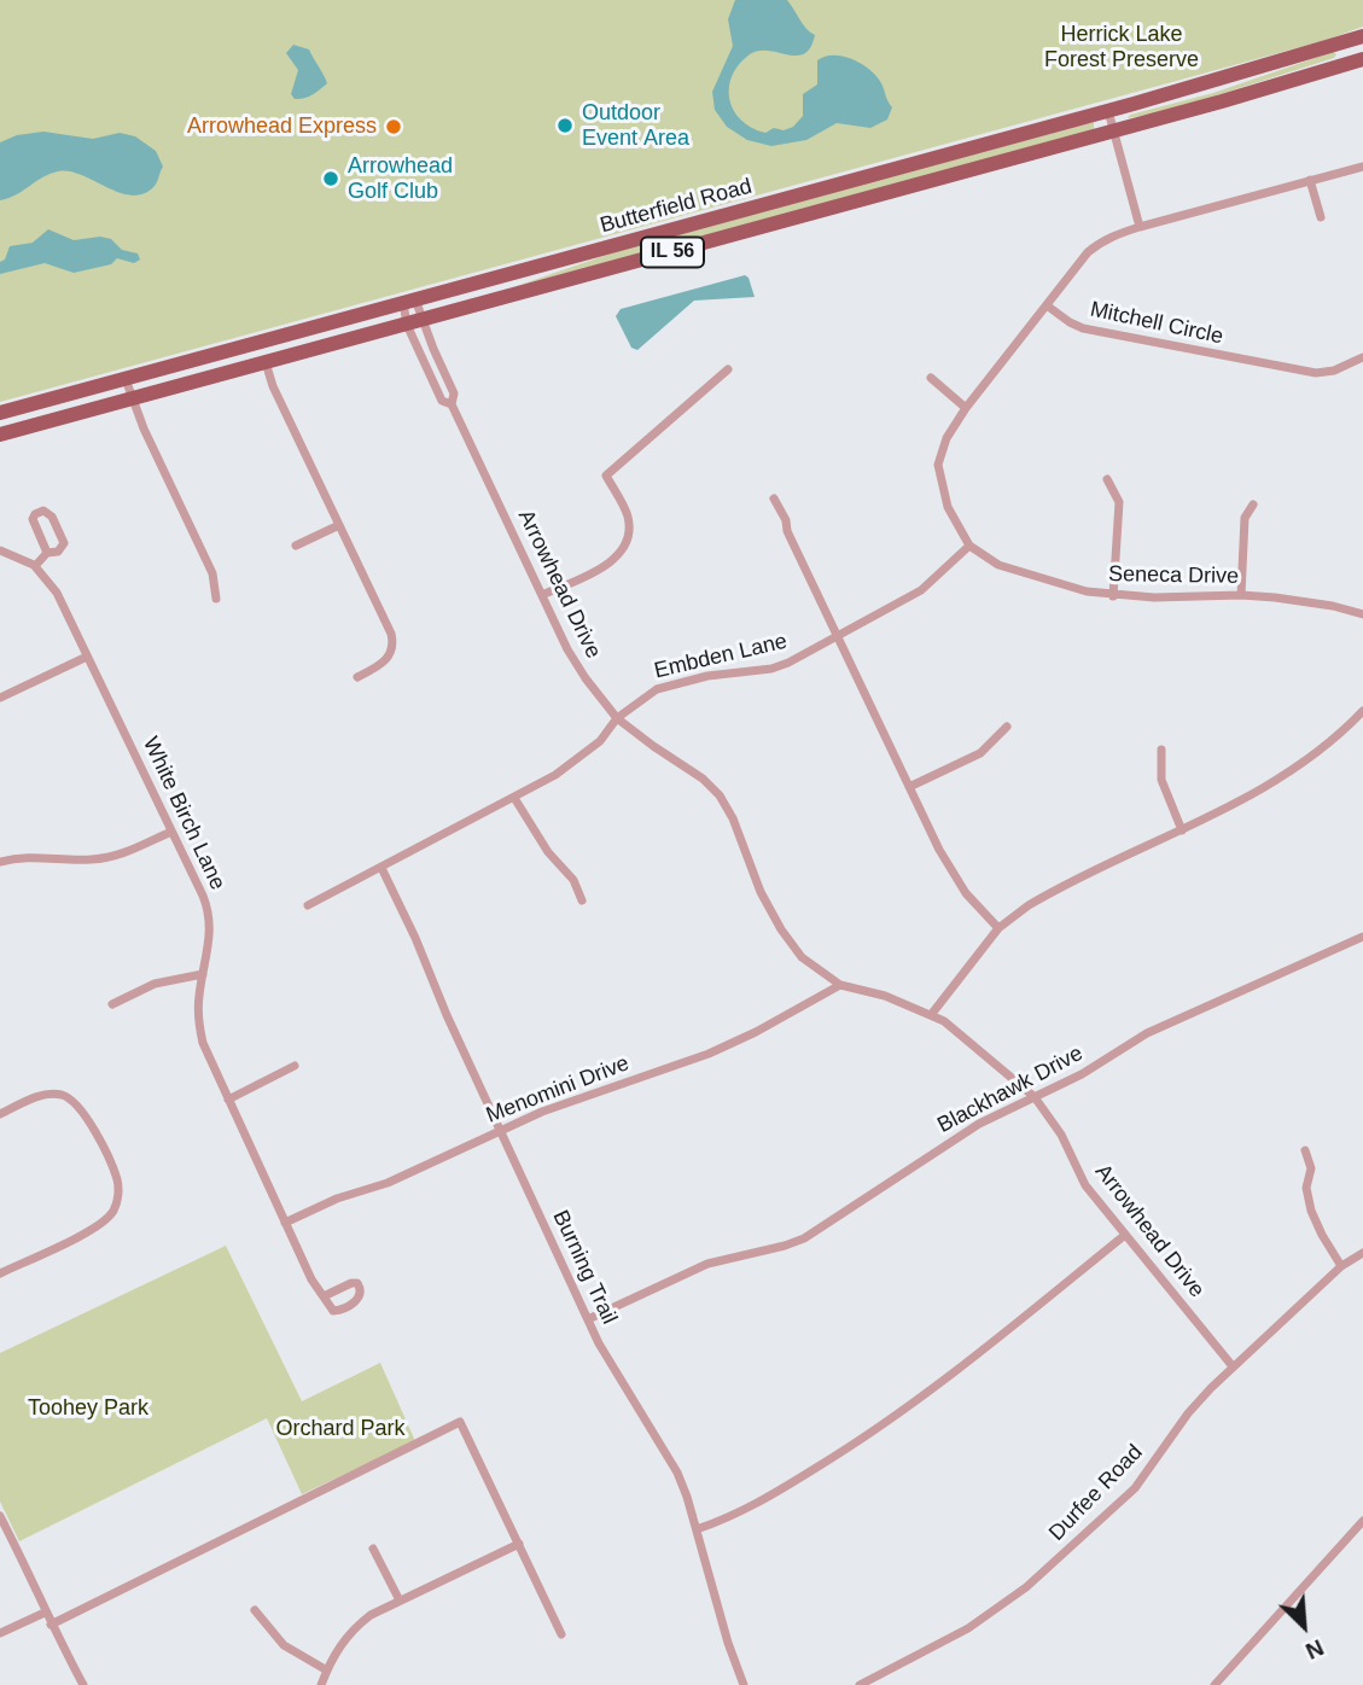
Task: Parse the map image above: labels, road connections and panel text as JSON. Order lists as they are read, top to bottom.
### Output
{
  "streets": {
    "main road": ["Butterfield Road", "IL 56"],
    "street": [
      "Mitchell Circle",
      "Seneca Drive",
      "Arrowhead Drive",
      "Embden Lane",
      "White Birch Lane",
      "Menomini Drive",
      "Blackhawk Drive",
      "Burning Trail",
      "Durfee Road"
    ]
  },
  "crossings": [
    ["Butterfield Road", "Arrowhead Drive"],
    ["Mitchell Circle", "Seneca Drive"],
    ["Seneca Drive", "Embden Lane"],
    ["Arrowhead Drive", "Embden Lane"],
    ["Arrowhead Drive", "Menomini Drive"],
    ["Arrowhead Drive", "Blackhawk Drive"],
    ["Arrowhead Drive", "Durfee Road"],
    ["Embden Lane", "Burning Trail"],
    ["White Birch Lane", "Menomini Drive"],
    ["Menomini Drive", "Burning Trail"],
    ["Blackhawk Drive", "Burning Trail"]
  ],
  "parks": ["Herrick Lake Forest Preserve", "Toohey Park", "Orchard Park"],
  "places": ["Outdoor Event Area", "Arrowhead Express", "Arrowhead Golf Club"],
  "north": "bottom right"
}
